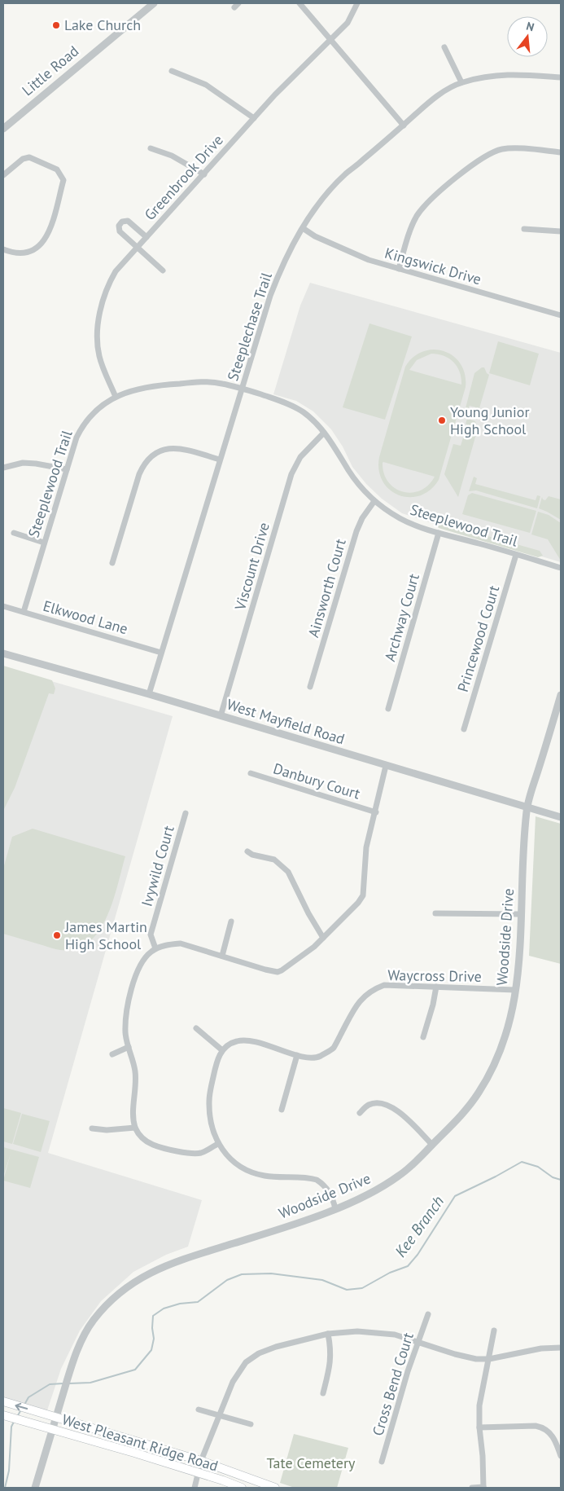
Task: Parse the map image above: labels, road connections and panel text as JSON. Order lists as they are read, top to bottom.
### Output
{
  "streets": {
    "main road": ["West Pleasant Ridge Road"],
    "street": [
      "Little Road",
      "Greenbrook Drive",
      "Kingswick Drive",
      "Steeplechase Trail",
      "Steeplewood Trail",
      "Viscount Drive",
      "Ainsworth Court",
      "Elkwood Lane",
      "Archway Court",
      "Princewood Court",
      "West Mayfield Road",
      "Danbury Court",
      "Ivywild Court",
      "Woodside Drive",
      "Waycross Drive",
      "Cross Bend Court"
    ]
  },
  "crossings": [
    ["Greenbrook Drive", "Steeplewood Trail"],
    ["Kingswick Drive", "Steeplechase Trail"],
    ["Steeplechase Trail", "Steeplewood Trail"],
    ["Steeplechase Trail", "Elkwood Lane"],
    ["Steeplechase Trail", "West Mayfield Road"],
    ["Steeplewood Trail", "Viscount Drive"],
    ["Steeplewood Trail", "Ainsworth Court"],
    ["Steeplewood Trail", "Elkwood Lane"],
    ["Steeplewood Trail", "Archway Court"],
    ["Steeplewood Trail", "Princewood Court"],
    ["Viscount Drive", "West Mayfield Road"],
    ["West Mayfield Road", "Woodside Drive"],
    ["Woodside Drive", "Waycross Drive"],
    ["Woodside Drive", "West Pleasant Ridge Road"]
  ],
  "water": ["Kee Branch"],
  "parks": ["Tate Cemetery"],
  "places": ["Lake Church", "Young Junior High School", "James Martin High School"],
  "north": "top"
}
